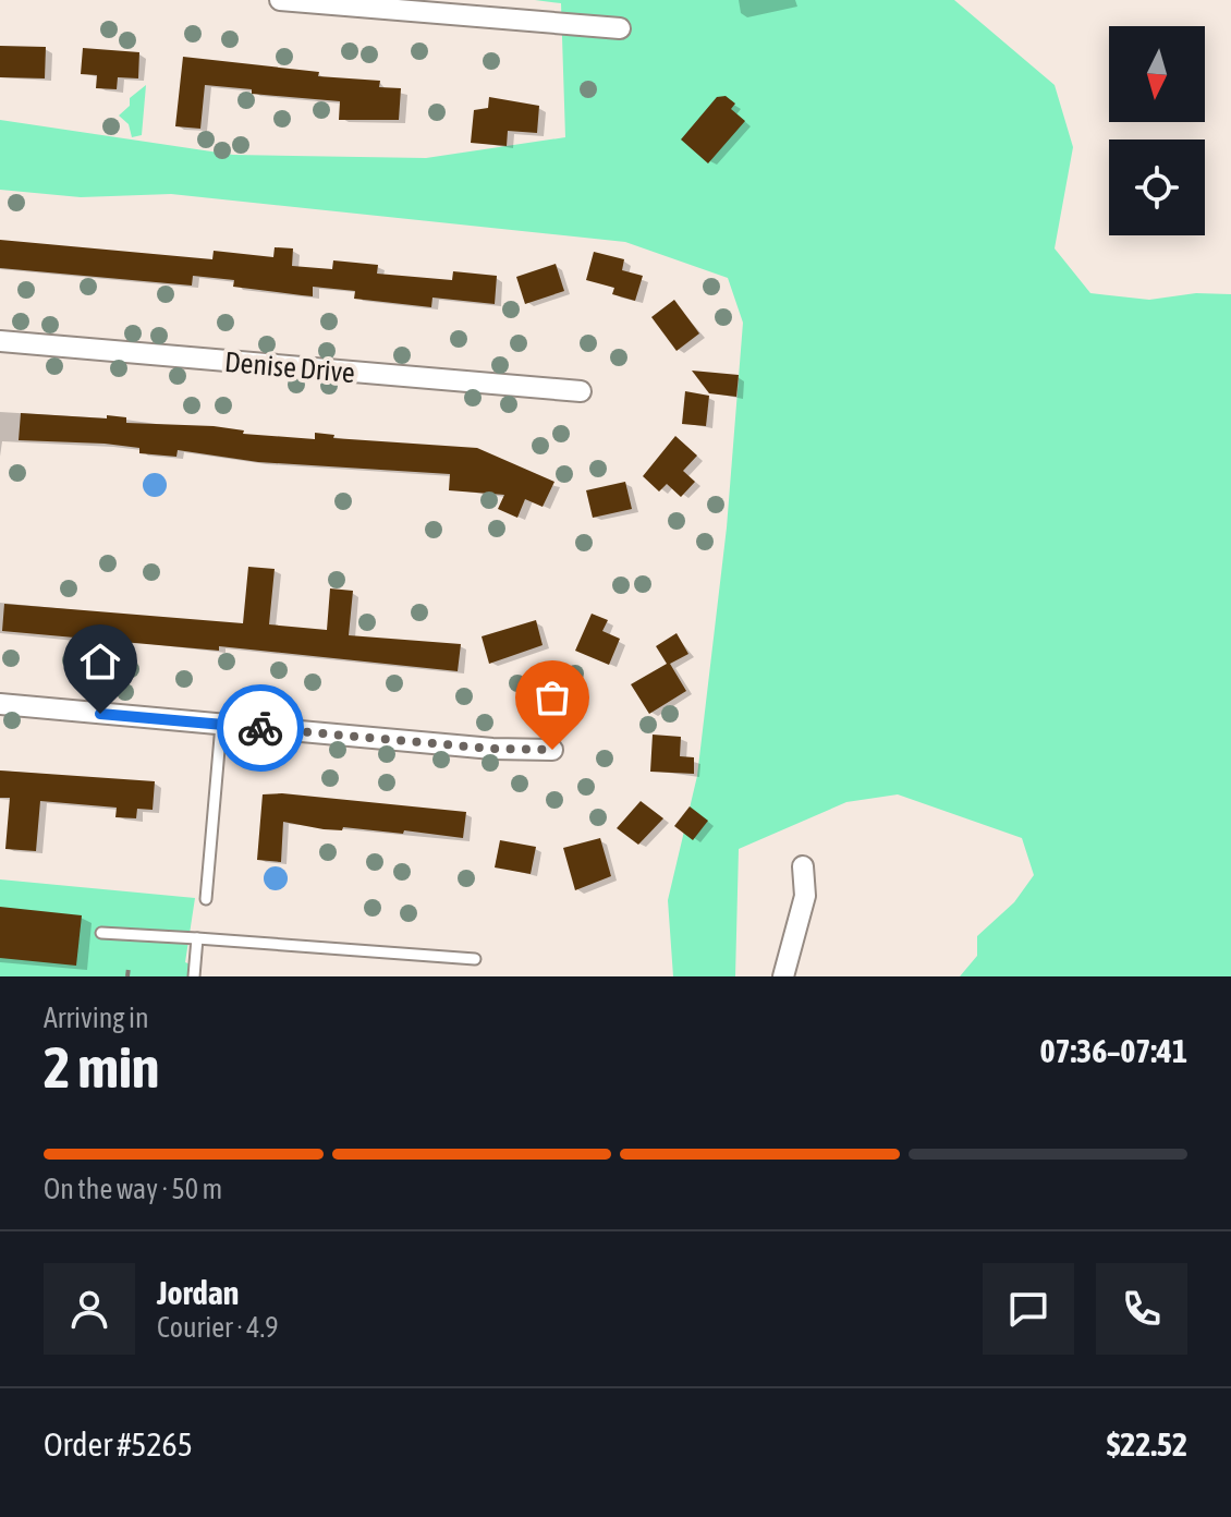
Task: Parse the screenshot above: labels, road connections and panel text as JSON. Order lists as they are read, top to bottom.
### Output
{
  "streets": {
    "street": ["Denise Drive"]
  },
  "north": "bottom",
  "page": {
    "heading": ["2 min", "Arriving in", "07:36–07:41"],
    "panel": [
      "Jordan",
      "Courier · 4.9",
      "Order #5265",
      "$22.52"
    ],
    "bar": "On the way · 50 m"
  }
}
